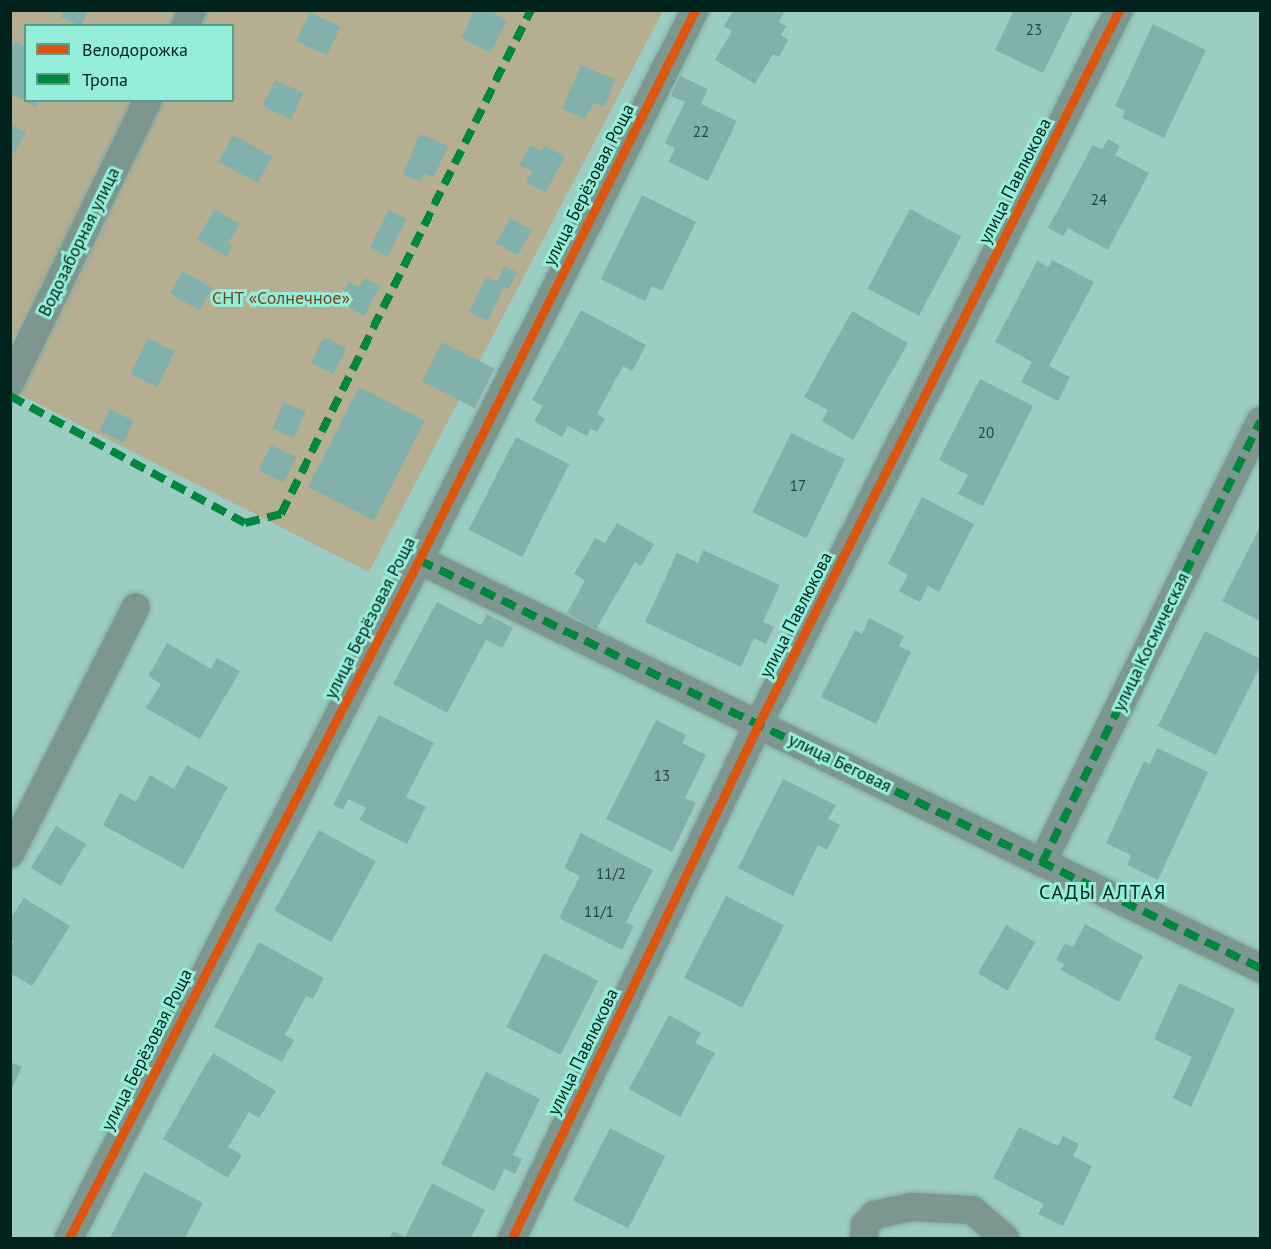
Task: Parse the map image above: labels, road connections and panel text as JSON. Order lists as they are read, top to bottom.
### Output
{
  "streets": {
    "street": [
      "улица Павлюкова",
      "улица Берёзовая Роща",
      "Водозаборная улица",
      "улица Космическая",
      "улица Беговая"
    ]
  },
  "crossings": [
    ["улица Павлюкова", "улица Беговая"],
    ["улица Берёзовая Роща", "улица Беговая"],
    ["улица Космическая", "улица Беговая"]
  ],
  "districts": ["САДЫ АЛТАЯ"],
  "parks": ["СНТ «Солнечное»"],
  "house_numbers": [
    "23",
    "22",
    "24",
    "20",
    "17",
    "13",
    "11/2",
    "11/1"
  ],
  "legend": ["Велодорожка", "Тропа"]
}
